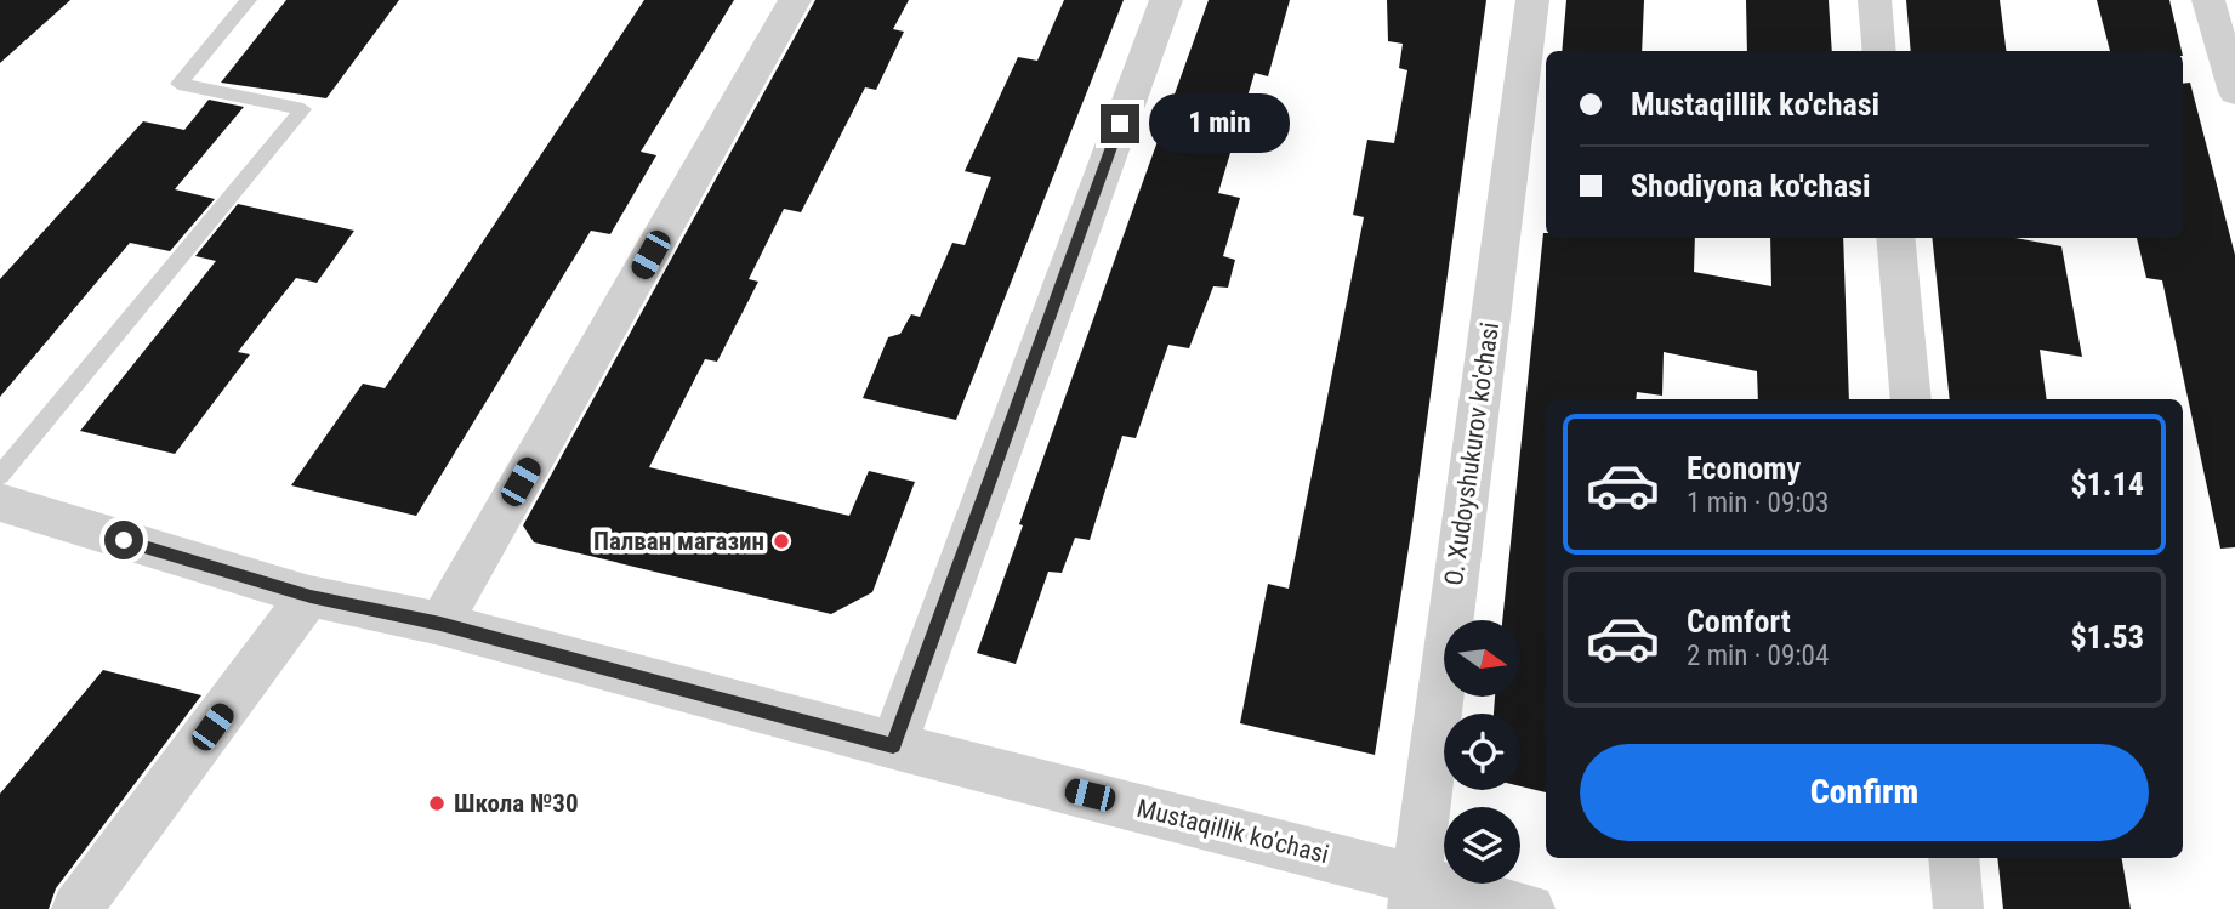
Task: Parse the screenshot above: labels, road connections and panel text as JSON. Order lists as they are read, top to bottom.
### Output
{
  "streets": {
    "street": ["O. Xudoyshukurov ko'chasi", "Mustaqillik ko'chasi"]
  },
  "crossings": [
    ["O. Xudoyshukurov ko'chasi", "Mustaqillik ko'chasi"]
  ],
  "places": ["Палван магазин", "Школа №30"],
  "north": "right",
  "page": {
    "banner": ["Mustaqillik ko'chasi", "Shodiyona ko'chasi"],
    "bubble": "1 min",
    "list": [
      {
        "name": "Economy",
        "note": "1 min · 09:03",
        "value": "$1.14"
      },
      {
        "name": "Comfort",
        "note": "2 min · 09:04",
        "value": "$1.53"
      }
    ],
    "buttons": "Confirm"
  }
}
